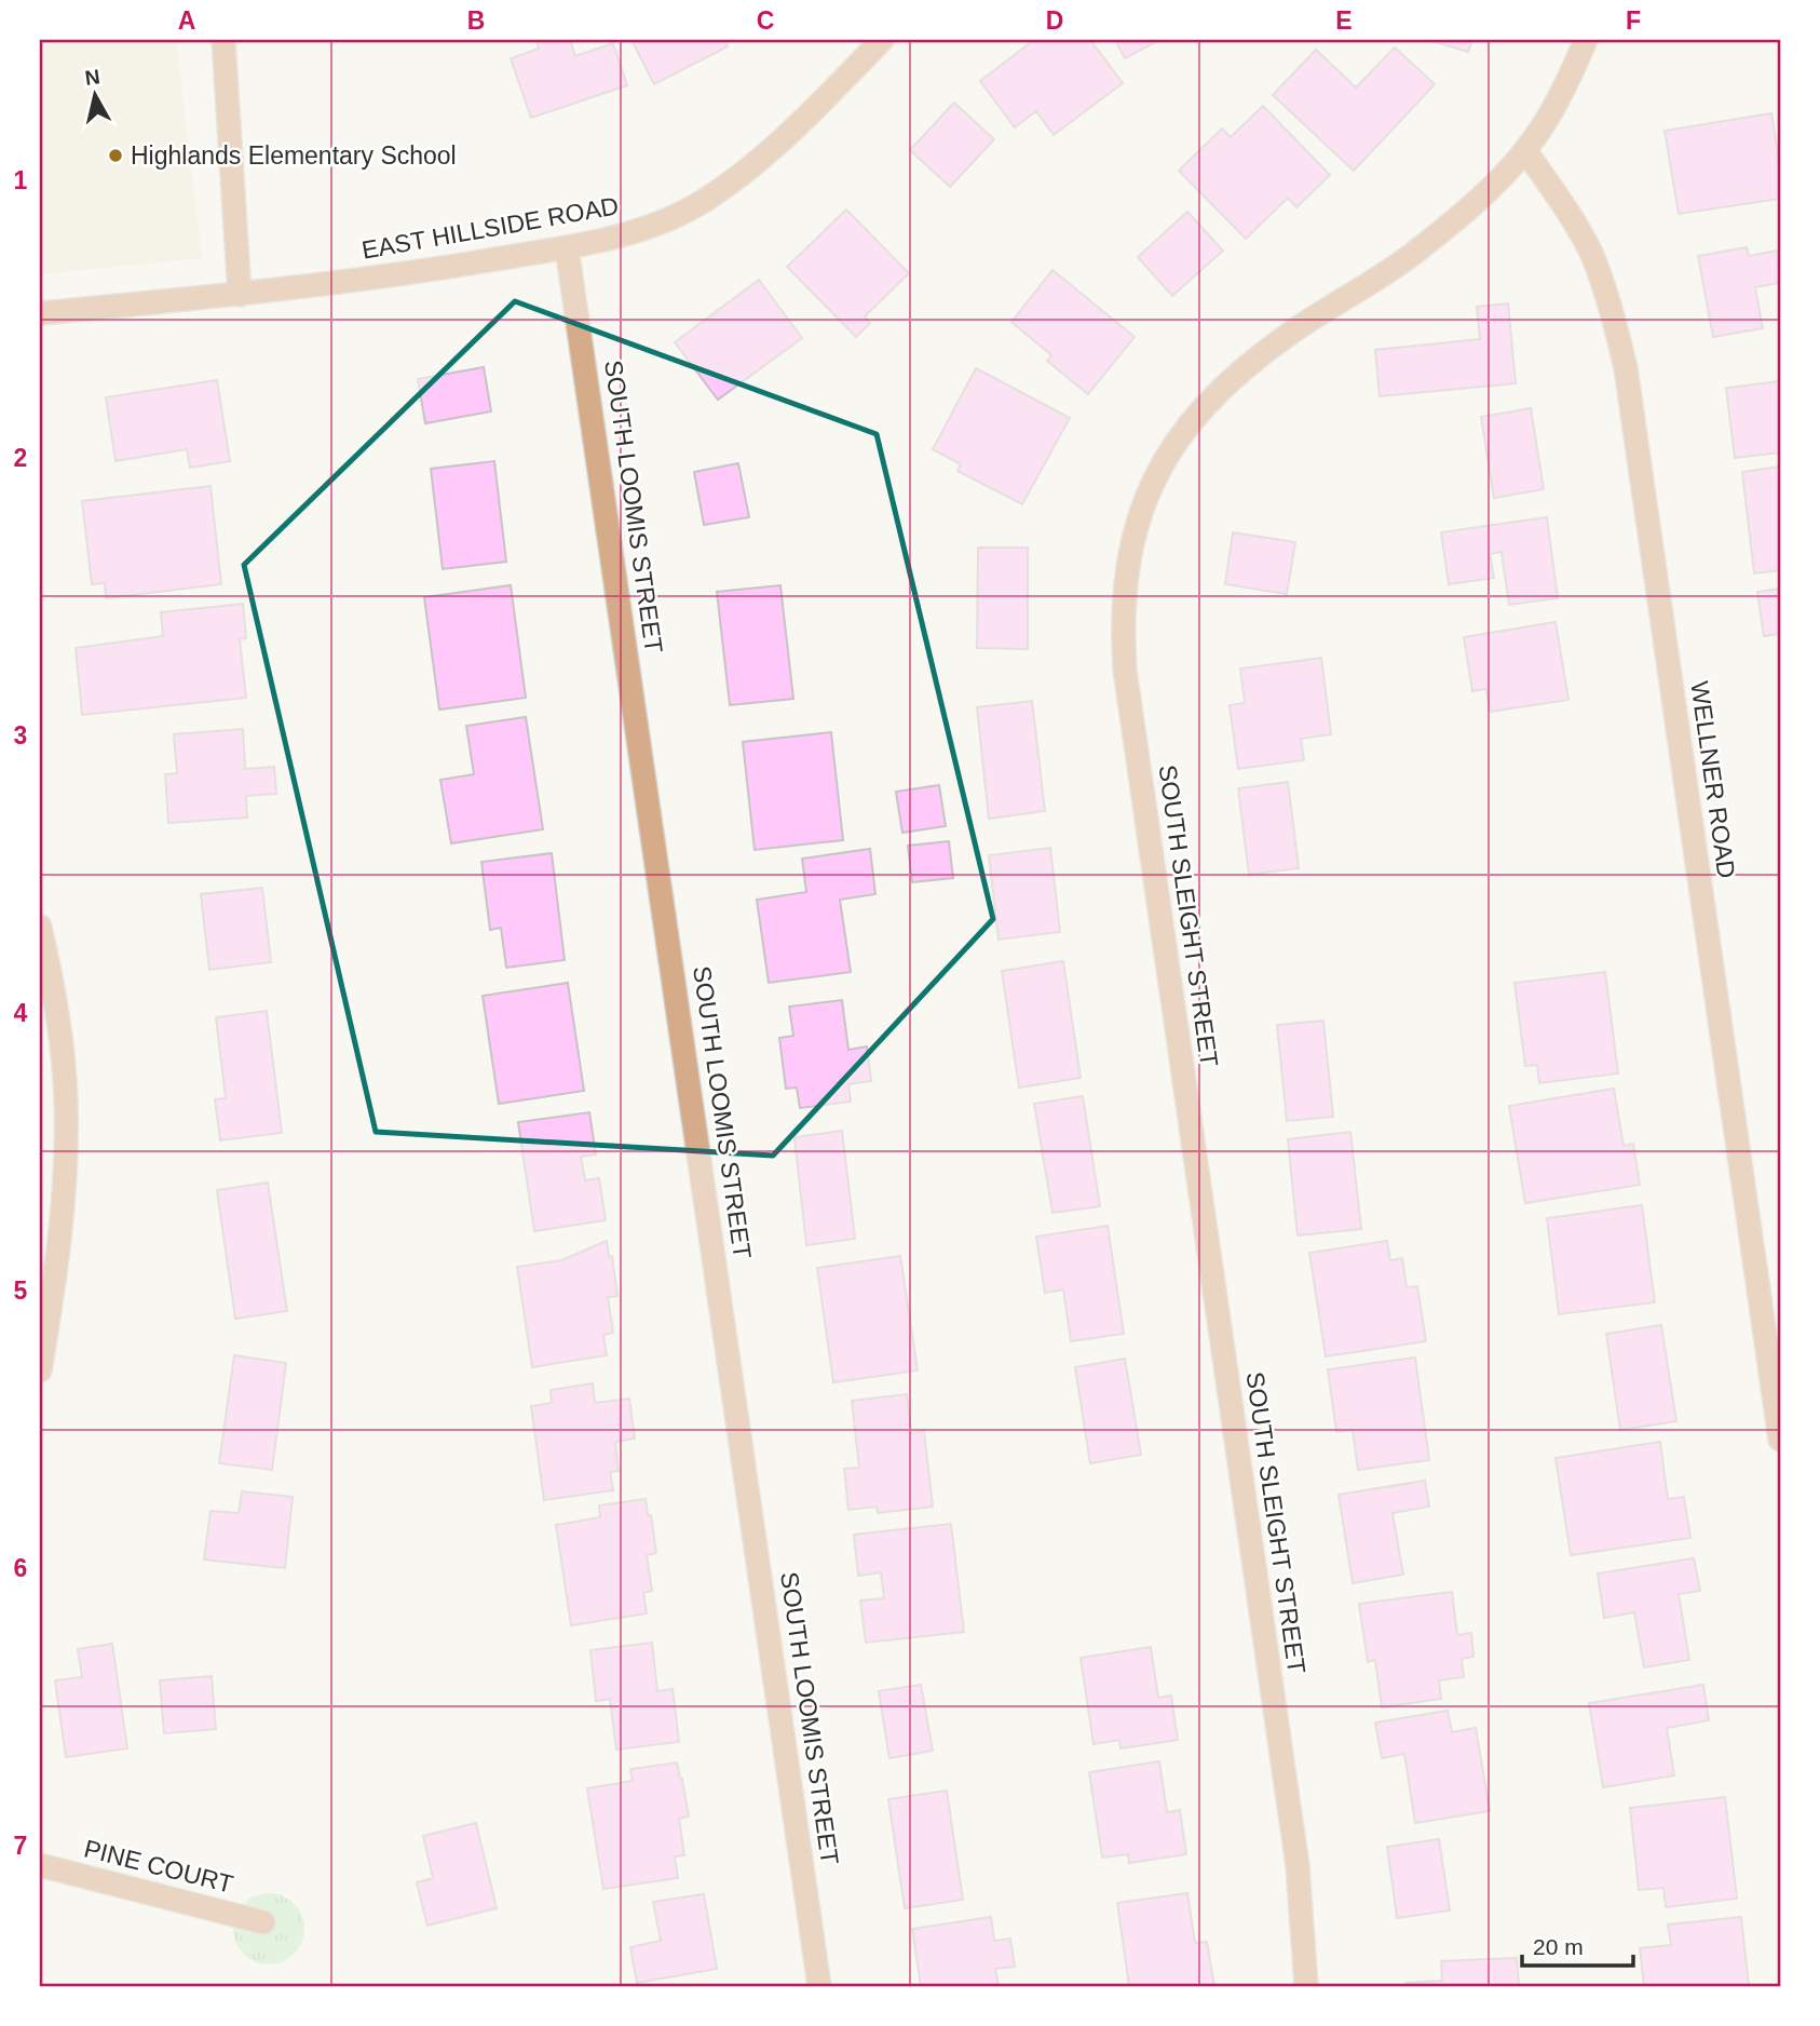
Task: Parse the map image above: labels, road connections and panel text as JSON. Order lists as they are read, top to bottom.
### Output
{
  "streets": {
    "street": [
      "EAST HILLSIDE ROAD",
      "SOUTH LOOMIS STREET",
      "WELLNER ROAD",
      "SOUTH SLEIGHT STREET",
      "PINE COURT"
    ]
  },
  "crossings": [
    ["EAST HILLSIDE ROAD", "SOUTH LOOMIS STREET"],
    ["WELLNER ROAD", "SOUTH SLEIGHT STREET"]
  ],
  "places": ["Highlands Elementary School"],
  "scale_bar": "20 m",
  "north": "top",
  "grid": {
    "columns": [
      "A",
      "B",
      "C",
      "D",
      "E",
      "F"
    ],
    "rows": [
      "1",
      "2",
      "3",
      "4",
      "5",
      "6",
      "7"
    ]
  }
}
